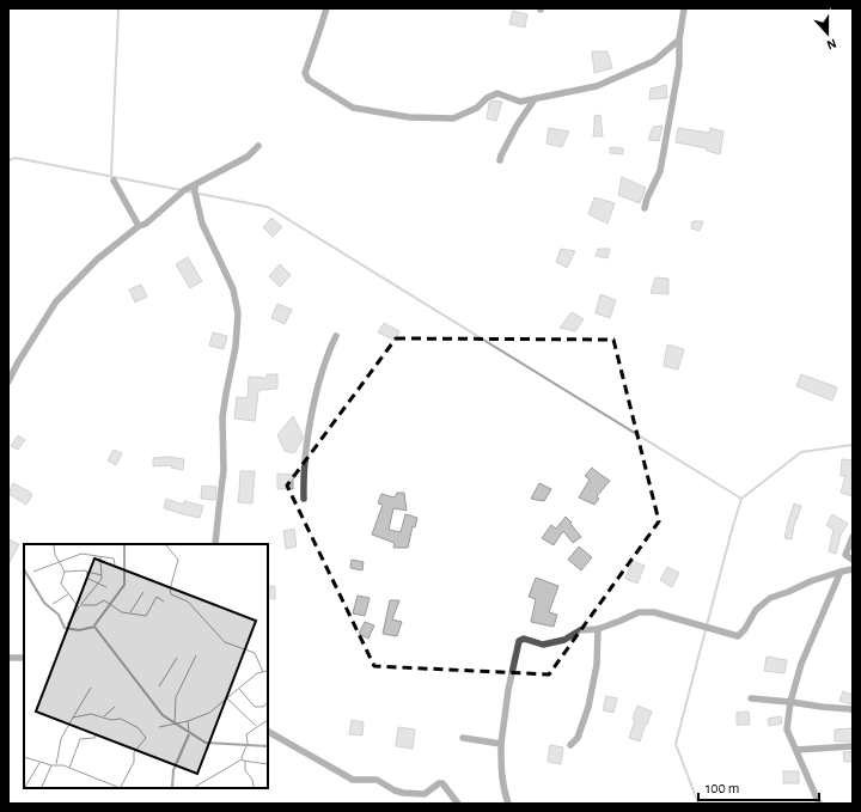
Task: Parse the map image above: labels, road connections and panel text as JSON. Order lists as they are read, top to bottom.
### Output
{
  "scale_bar": "100 m",
  "north": "bottom"
}
